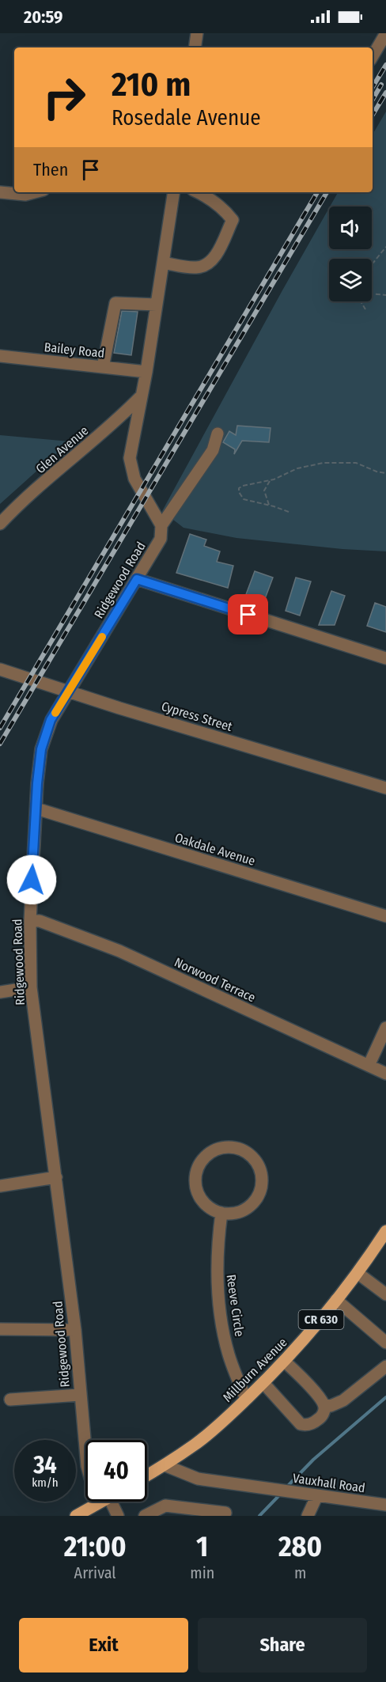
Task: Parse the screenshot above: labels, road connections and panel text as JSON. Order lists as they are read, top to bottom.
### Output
{
  "streets": {
    "main road": ["CR 630", "Millburn Avenue"],
    "street": [
      "Bailey Road",
      "Glen Avenue",
      "Ridgewood Road",
      "Cypress Street",
      "Oakdale Avenue",
      "Norwood Terrace",
      "Reeve Circle",
      "Vauxhall Road"
    ]
  },
  "crossings": [
    ["Ridgewood Road", "Cypress Street"],
    ["Ridgewood Road", "Oakdale Avenue"],
    ["Ridgewood Road", "Norwood Terrace"],
    ["Reeve Circle", "Millburn Avenue"],
    ["Millburn Avenue", "Vauxhall Road"]
  ],
  "page": {
    "status": "20:59",
    "turn": ["210 m", "Rosedale Avenue"],
    "then": "Then",
    "speed": "34 km/h",
    "limit": "40",
    "eta": [
      "21:00",
      "Arrival",
      "1",
      "min",
      "280",
      "m"
    ],
    "buttons": ["Exit", "Share"]
  }
}
